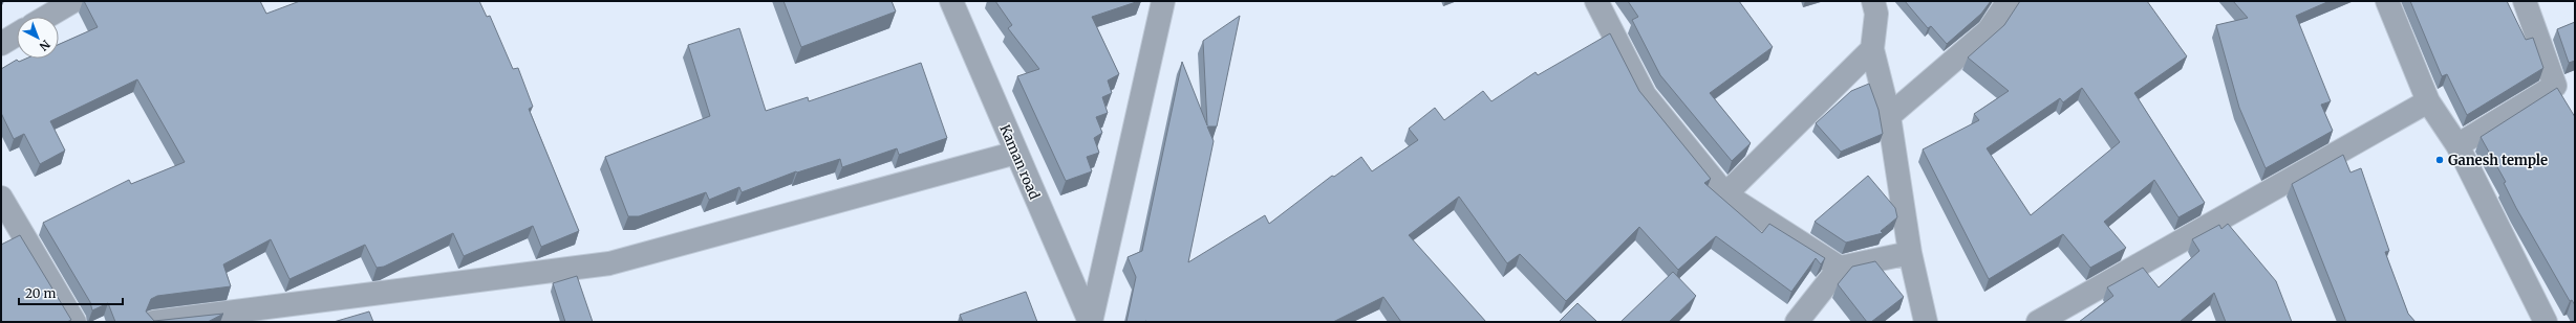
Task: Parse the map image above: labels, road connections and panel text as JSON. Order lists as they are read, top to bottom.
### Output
{
  "streets": {
    "street": ["Kaman road"]
  },
  "places": ["Ganesh temple"],
  "scale_bar": "20 m",
  "north": "bottom right"
}
